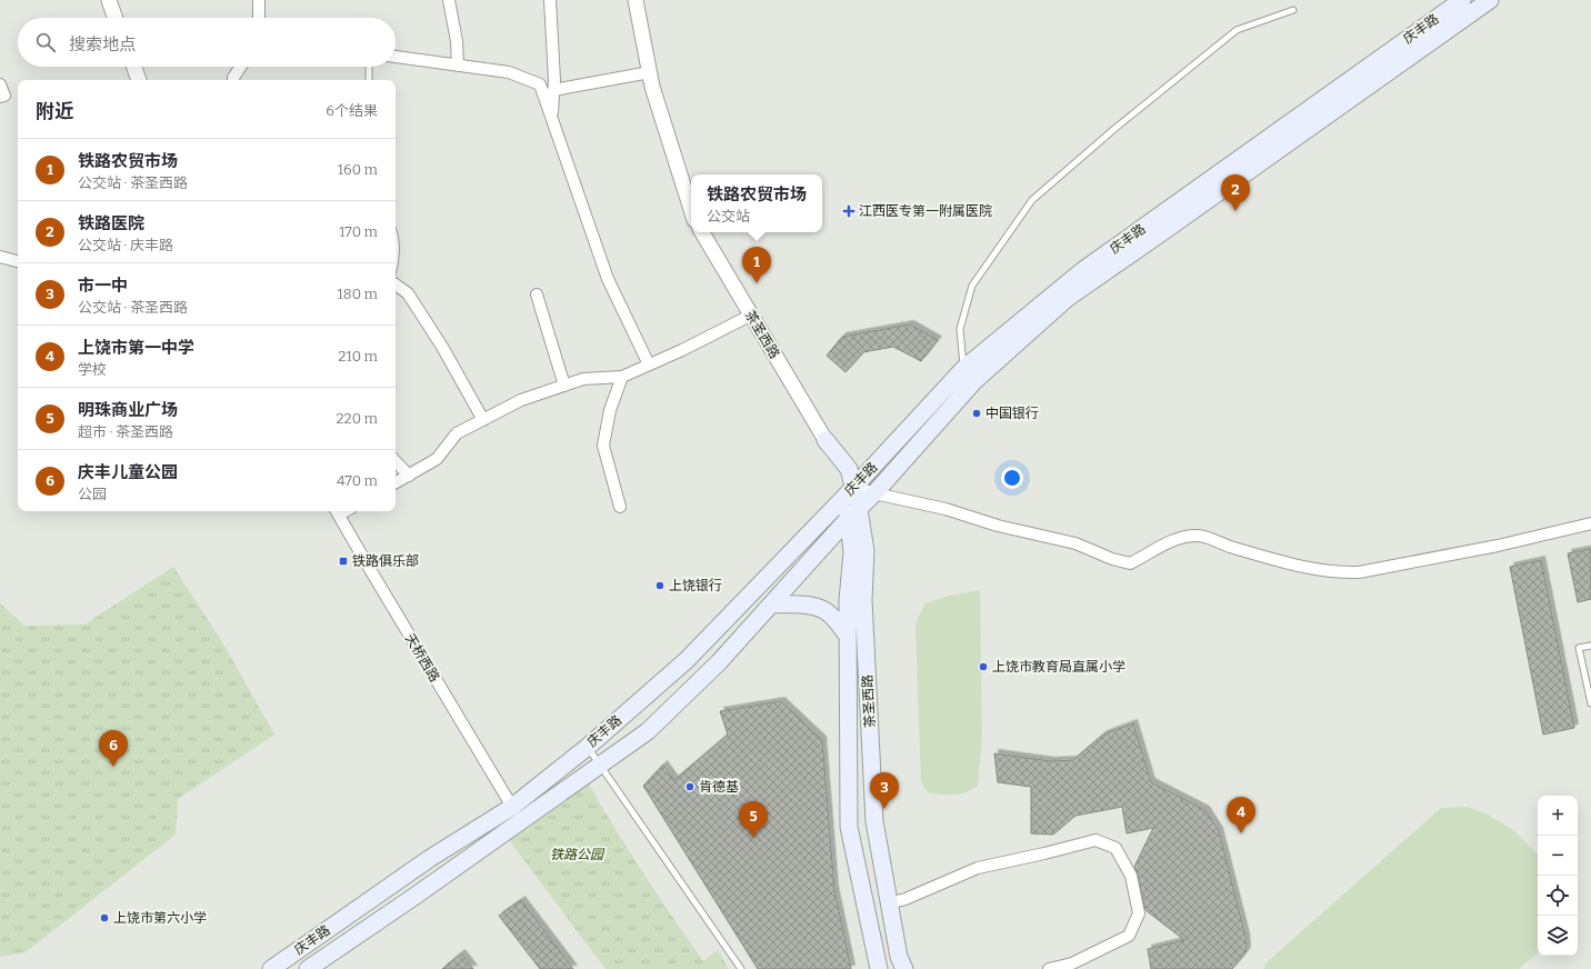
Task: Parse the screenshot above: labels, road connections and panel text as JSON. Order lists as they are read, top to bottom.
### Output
{
  "streets": {
    "main road": ["庆丰路", "茶圣西路"],
    "street": ["天桥西路"]
  },
  "crossings": [
    ["庆丰路", "茶圣西路"],
    ["庆丰路", "天桥西路"]
  ],
  "parks": ["铁路公园"],
  "places": {
    "health": ["江西医专第一附属医院"],
    "other": [
      "中国银行",
      "上饶银行",
      "上饶市教育局直属小学",
      "肯德基",
      "上饶市第六小学"
    ],
    "transit": ["铁路俱乐部"]
  },
  "page": {
    "search": "搜索地点",
    "heading": ["附近", "6个结果"],
    "list": [
      {
        "mark": "1",
        "name": "铁路农贸市场",
        "note": "公交站 · 茶圣西路",
        "value": "160 m"
      },
      {
        "mark": "2",
        "name": "铁路医院",
        "note": "公交站 · 庆丰路",
        "value": "170 m"
      },
      {
        "mark": "3",
        "name": "市一中",
        "note": "公交站 · 茶圣西路",
        "value": "180 m"
      },
      {
        "mark": "4",
        "name": "上饶市第一中学",
        "note": "学校",
        "value": "210 m"
      },
      {
        "mark": "5",
        "name": "明珠商业广场",
        "note": "超市 · 茶圣西路",
        "value": "220 m"
      },
      {
        "mark": "6",
        "name": "庆丰儿童公园",
        "note": "公园",
        "value": "470 m"
      }
    ],
    "popup": ["铁路农贸市场", "公交站"],
    "pins": [
      "2",
      "1",
      "6",
      "3",
      "4",
      "5"
    ],
    "map_buttons": ["+", "−"]
  }
}
